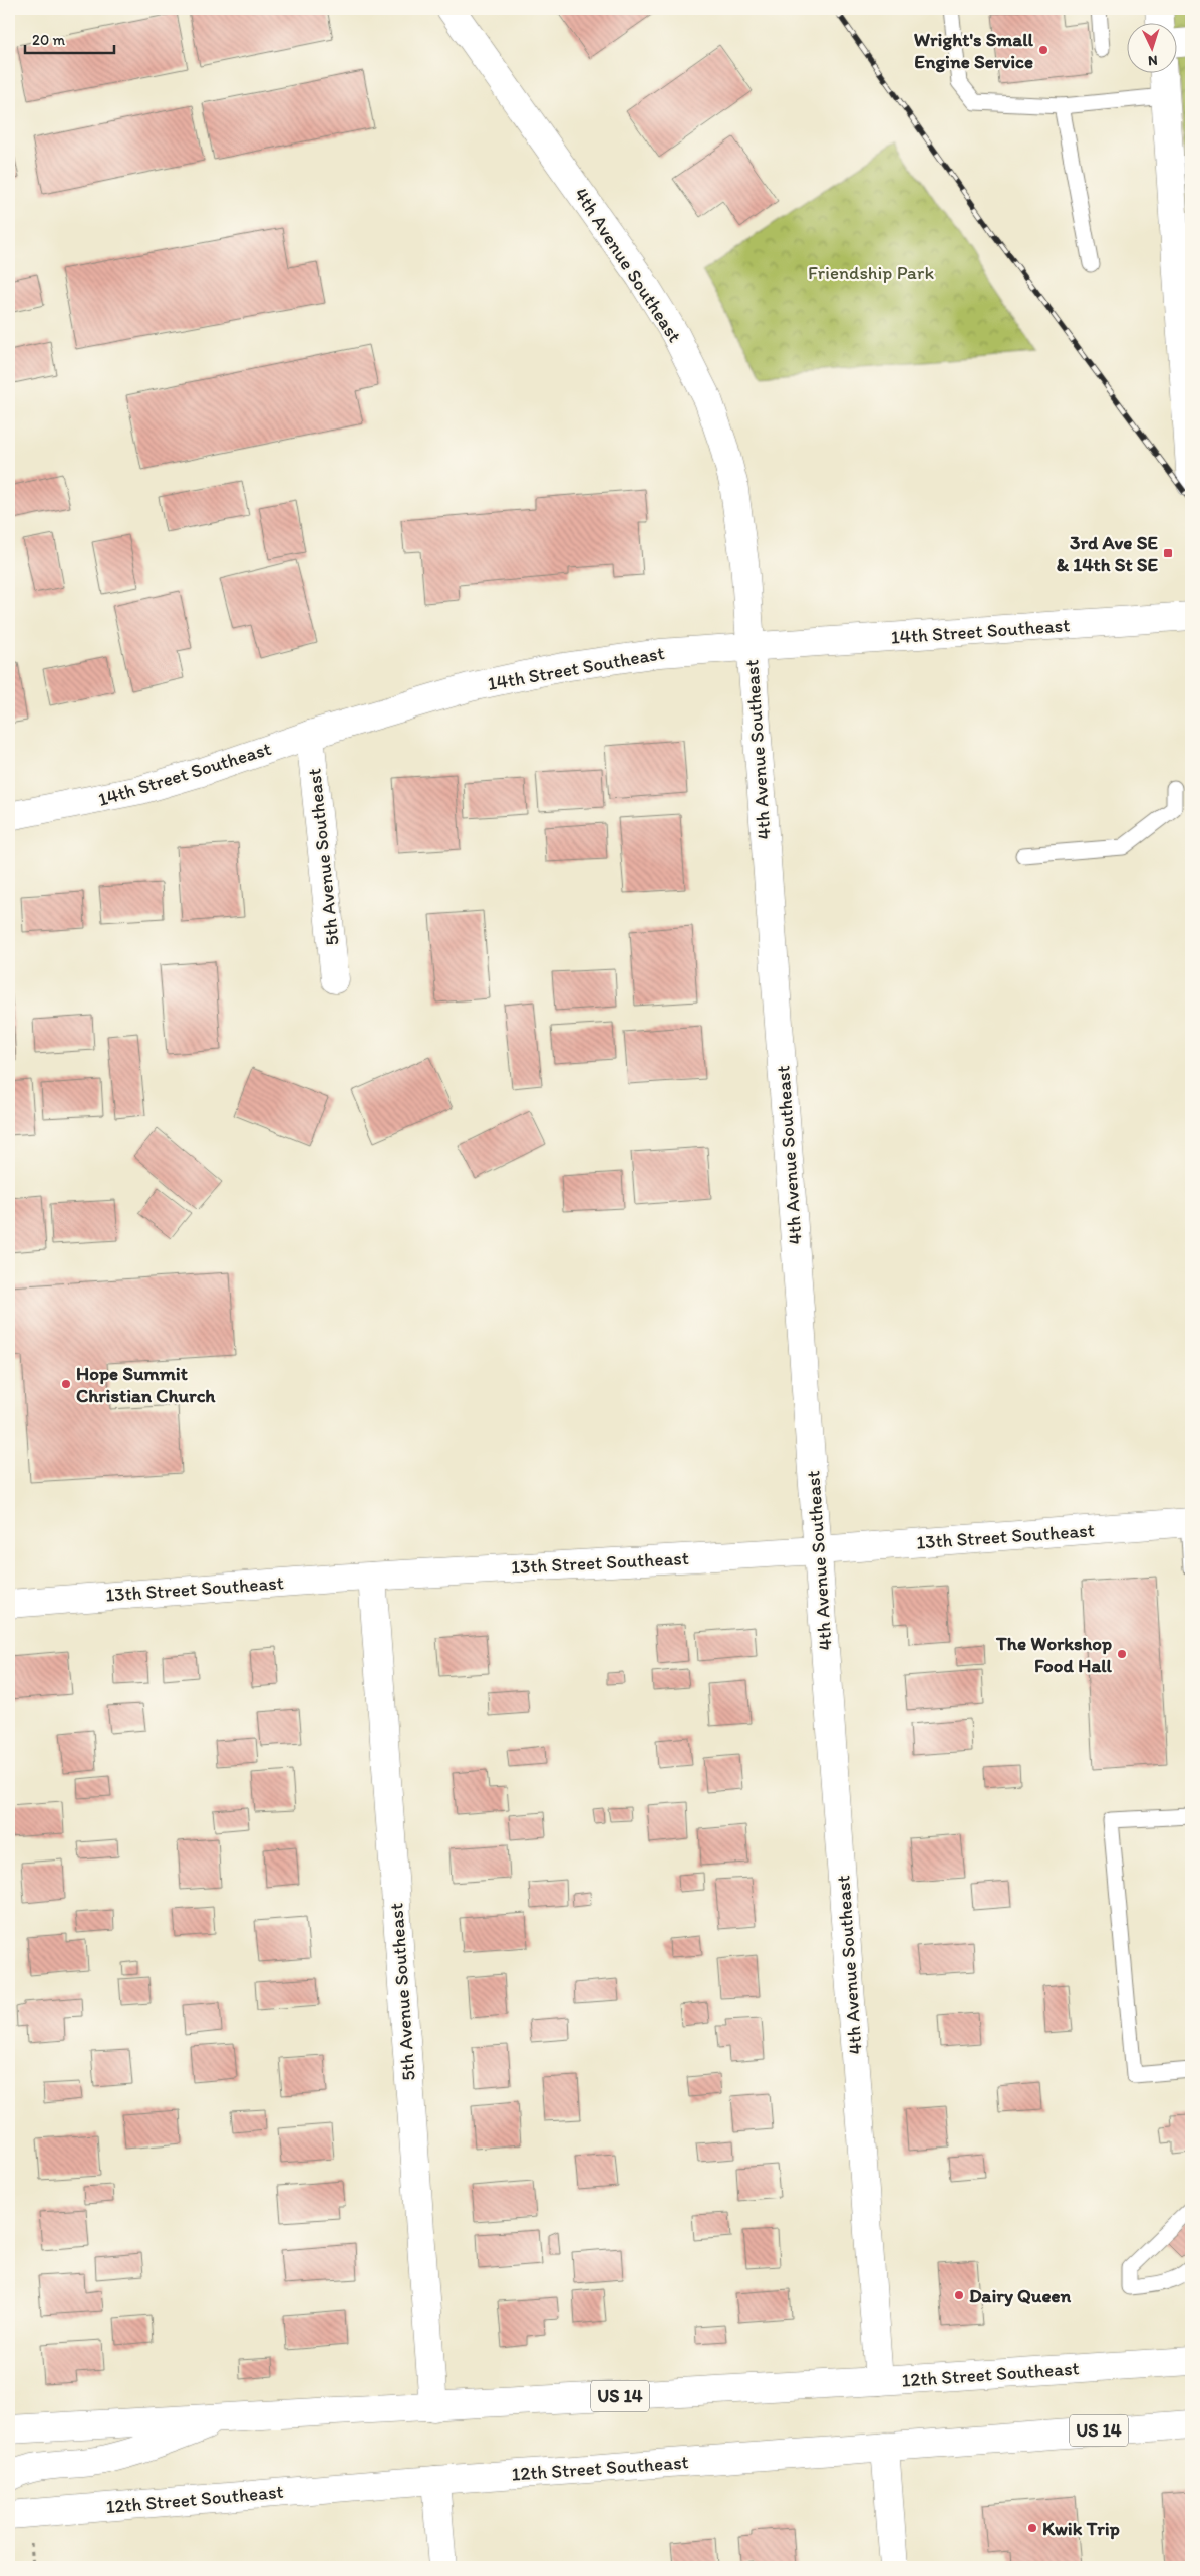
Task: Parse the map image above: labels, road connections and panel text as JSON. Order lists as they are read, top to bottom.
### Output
{
  "streets": {
    "street": [
      "4th Avenue Southeast",
      "14th Street Southeast",
      "5th Avenue Southeast",
      "13th Street Southeast",
      "12th Street Southeast",
      "US 14"
    ]
  },
  "crossings": [
    ["4th Avenue Southeast", "14th Street Southeast"],
    ["4th Avenue Southeast", "13th Street Southeast"],
    ["4th Avenue Southeast", "12th Street Southeast"],
    ["14th Street Southeast", "5th Avenue Southeast"],
    ["5th Avenue Southeast", "13th Street Southeast"],
    ["5th Avenue Southeast", "12th Street Southeast"]
  ],
  "parks": ["Friendship Park"],
  "places": {
    "other": [
      "Wright's Small Engine Service",
      "Hope Summit Christian Church",
      "The Workshop Food Hall",
      "Dairy Queen",
      "Kwik Trip"
    ],
    "transit": ["3rd Ave SE & 14th St SE"]
  },
  "scale_bar": "20 m",
  "north": "bottom"
}
